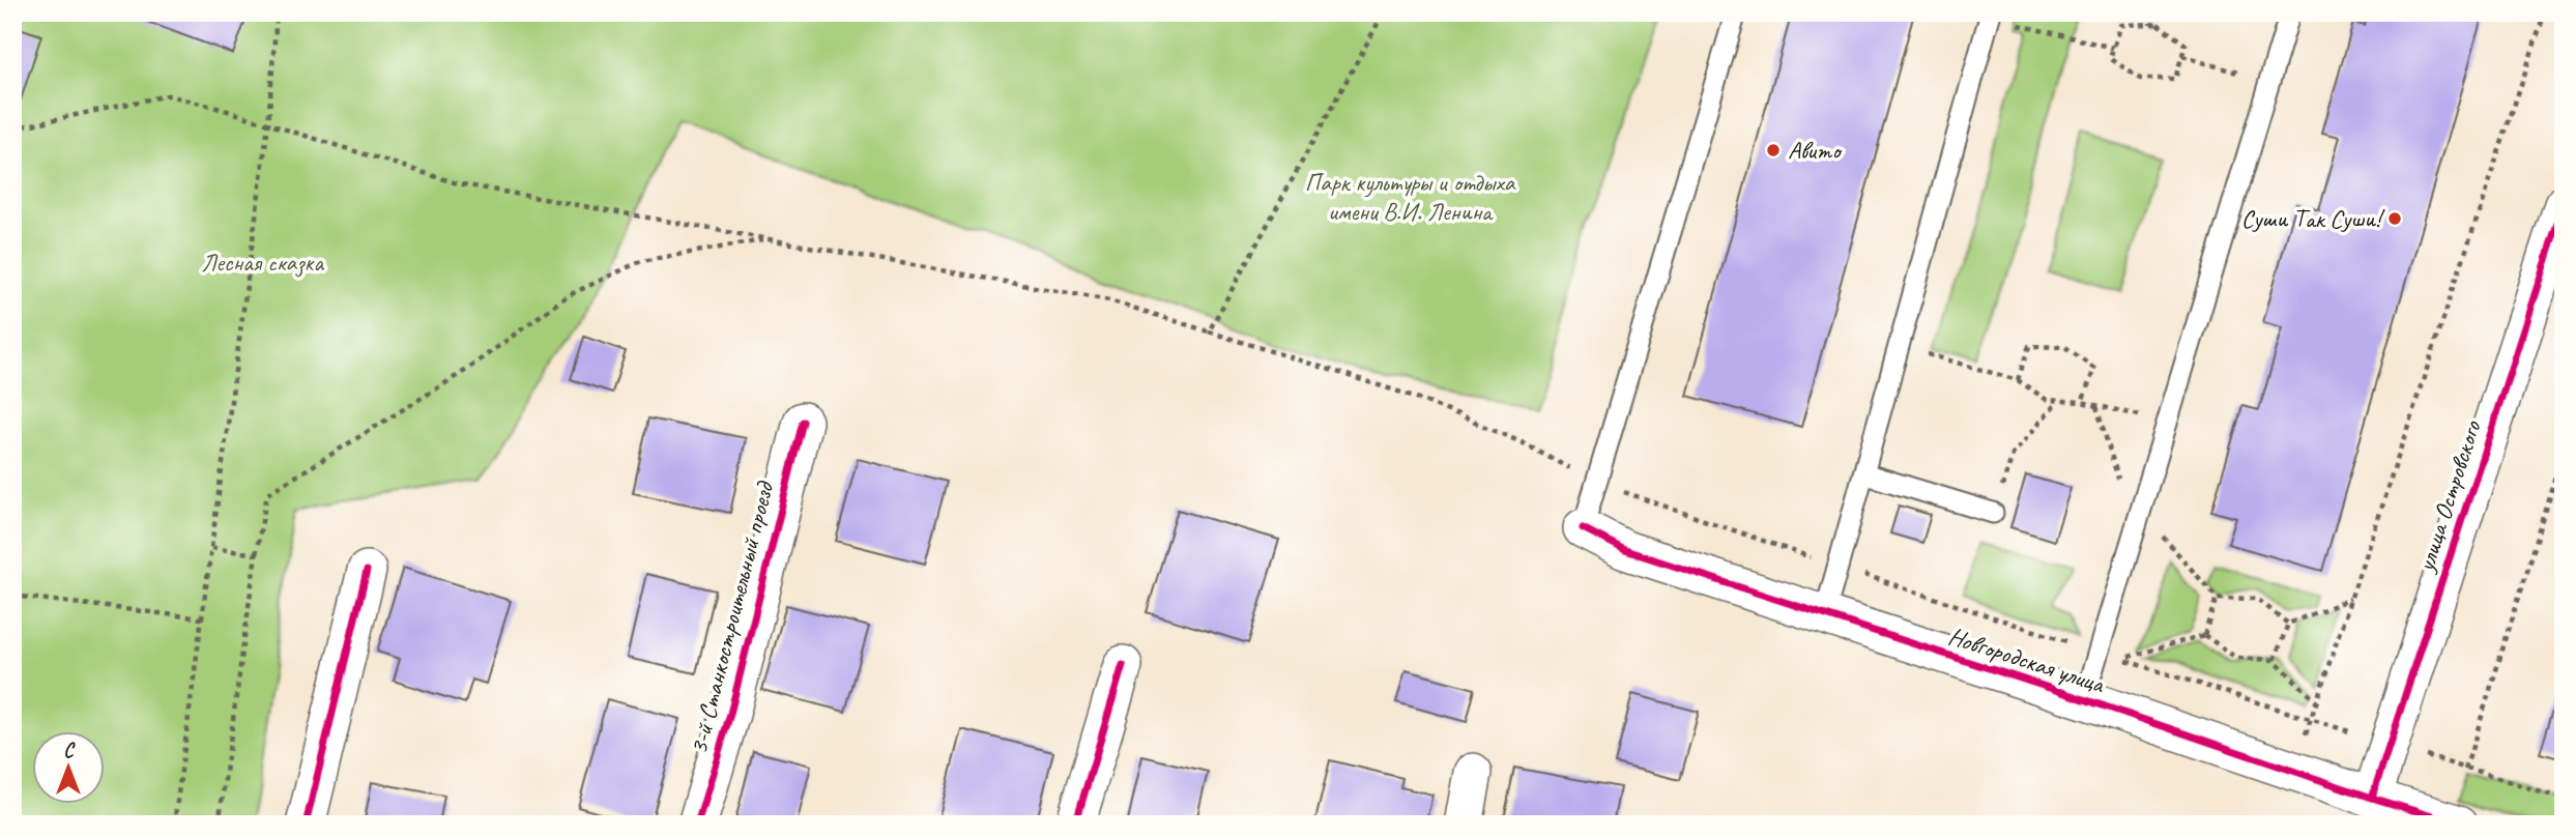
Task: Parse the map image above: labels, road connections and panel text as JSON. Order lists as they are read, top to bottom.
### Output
{
  "streets": {
    "street": ["улица Островского", "3-й Станкостроительный проезд", "Новгородская улица"]
  },
  "crossings": [
    ["улица Островского", "Новгородская улица"]
  ],
  "parks": ["Парк культуры и отдыха имени В.И. Ленина", "Лесная сказка"],
  "places": ["Авито", "Суши Так Суши!"],
  "north": "top"
}
